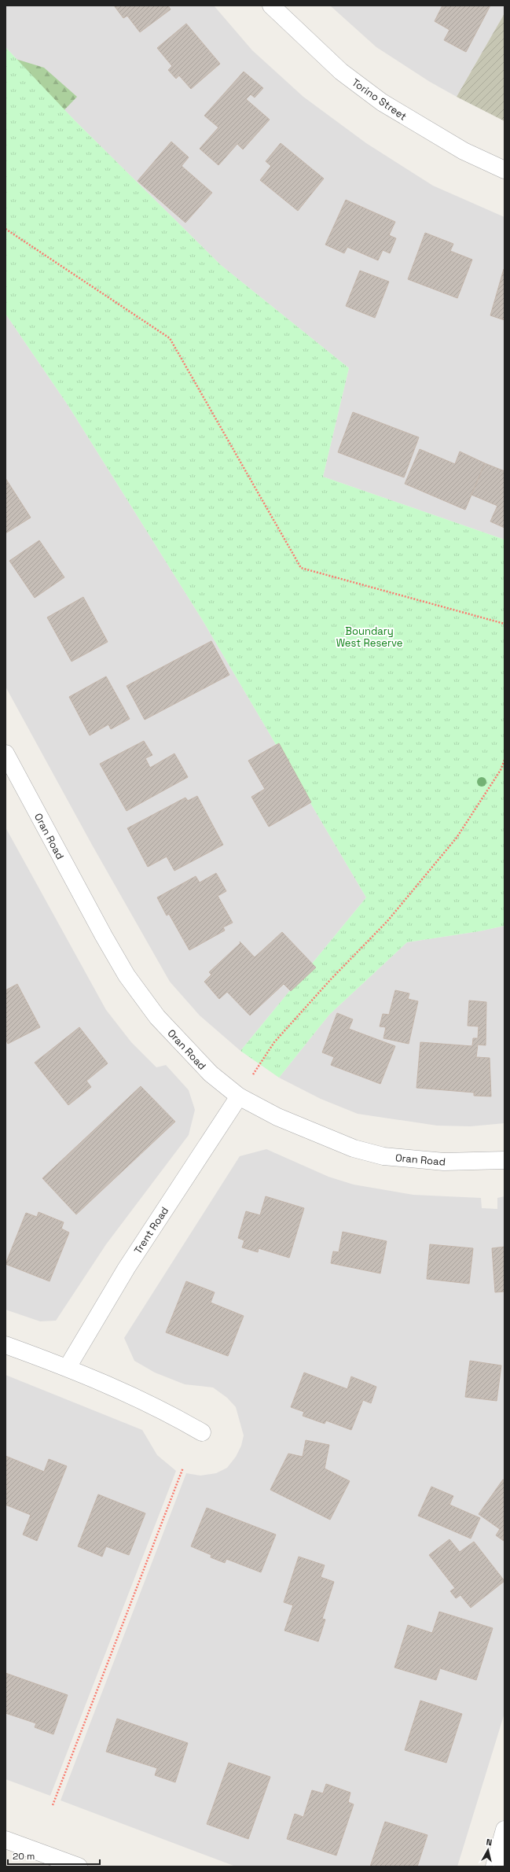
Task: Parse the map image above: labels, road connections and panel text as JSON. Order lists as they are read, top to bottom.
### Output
{
  "streets": {
    "street": ["Torino Street", "Oran Road", "Trent Road"]
  },
  "crossings": [
    ["Oran Road", "Trent Road"]
  ],
  "parks": ["Boundary West Reserve"],
  "scale_bar": "20 m",
  "north": "top"
}
